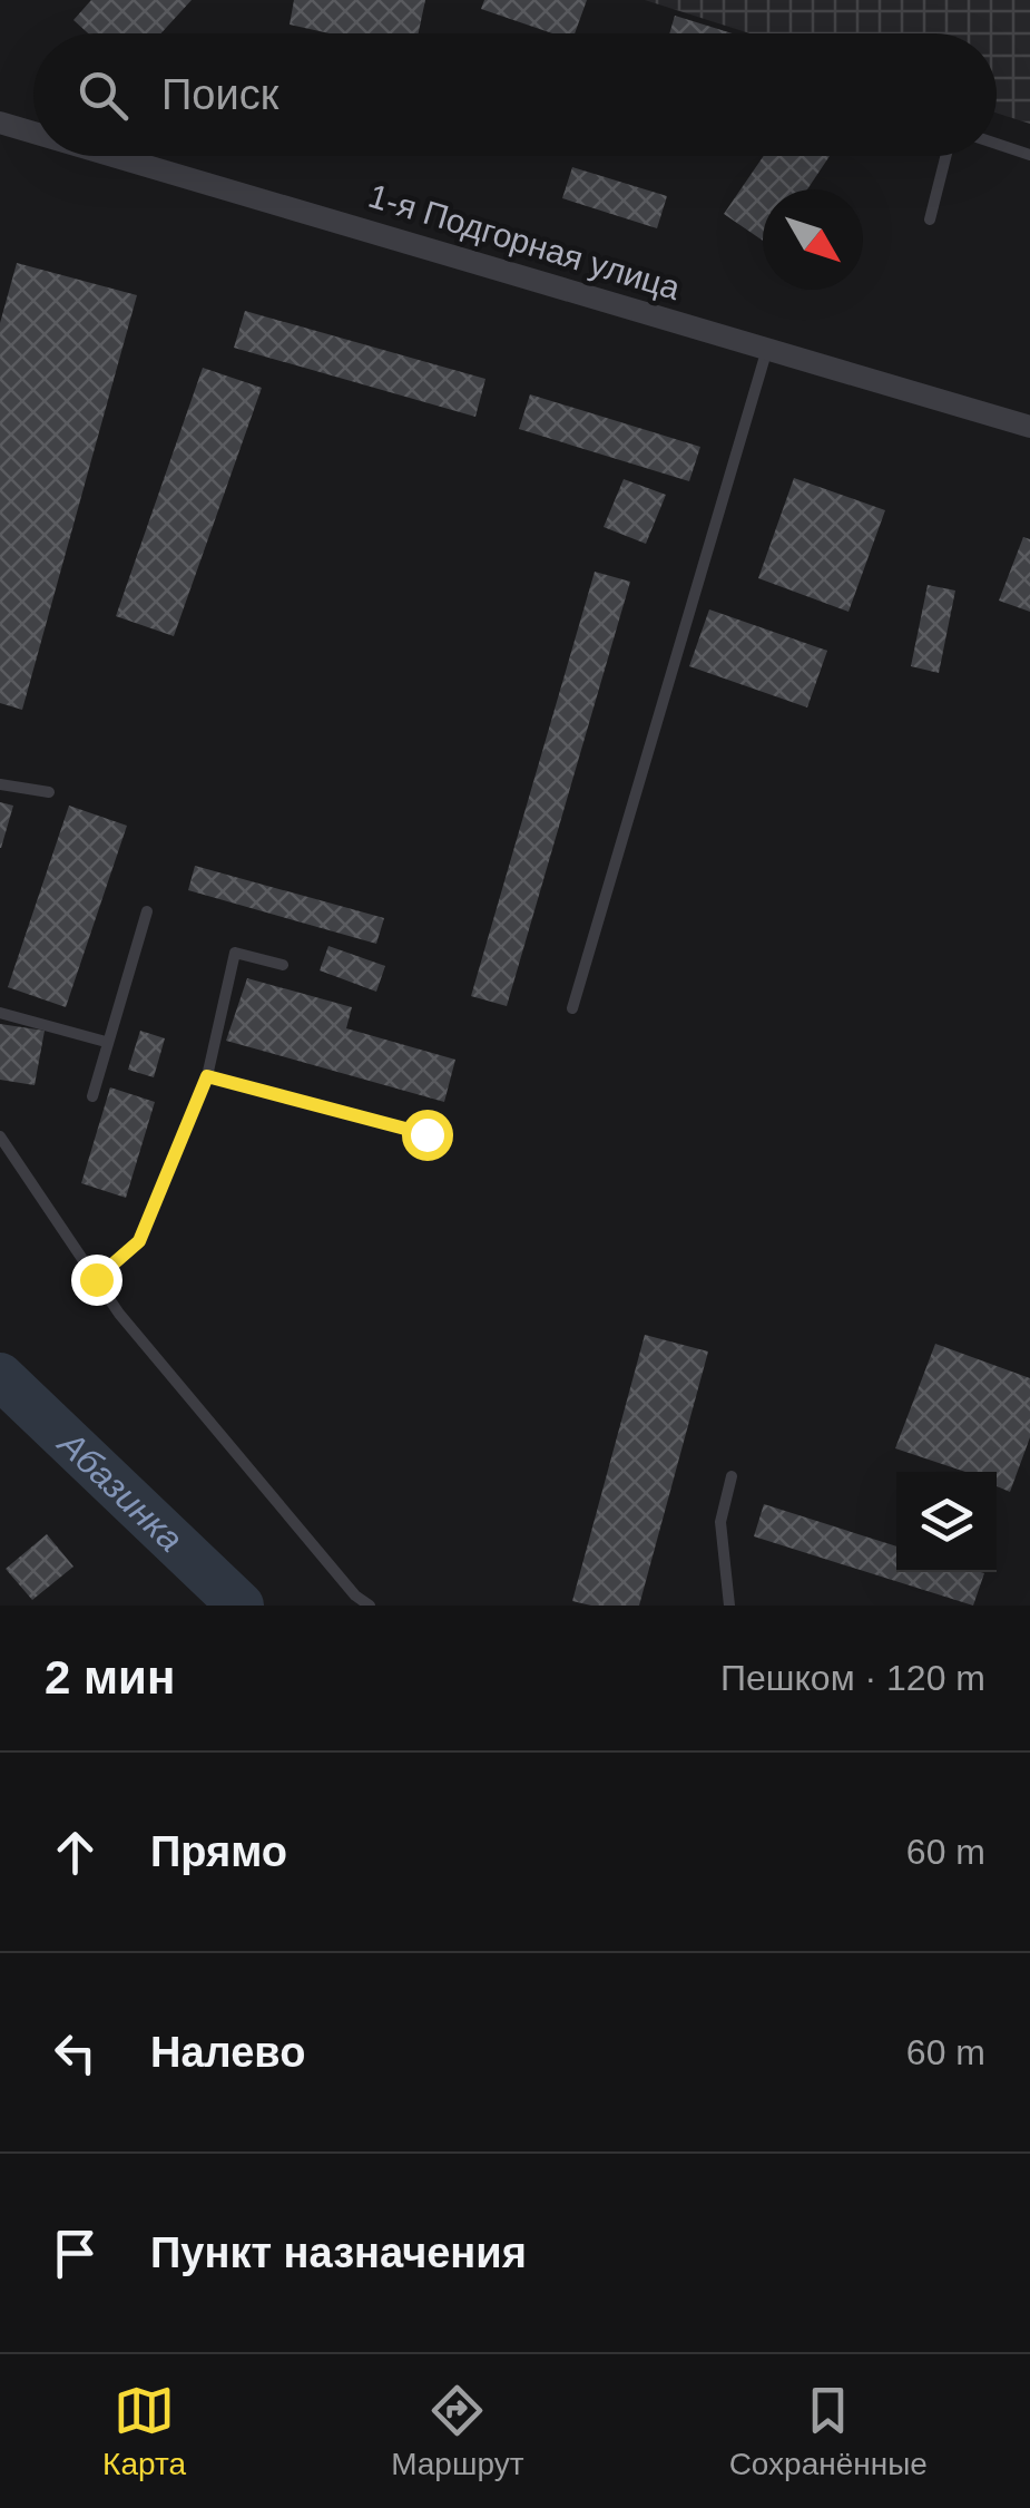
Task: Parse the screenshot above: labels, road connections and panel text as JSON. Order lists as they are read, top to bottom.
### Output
{
  "streets": {
    "street": ["1-я Подгорная улица"]
  },
  "water": ["Абазинка"],
  "north": "bottom right",
  "page": {
    "search": "Поиск",
    "heading": ["2 мин", "Пешком · 120 m"],
    "list": [
      ["Прямо", "60 m"],
      ["Налево", "60 m"],
      "Пункт назначения"
    ],
    "nav": ["Карта", "Маршрут", "Сохранённые"]
  }
}
